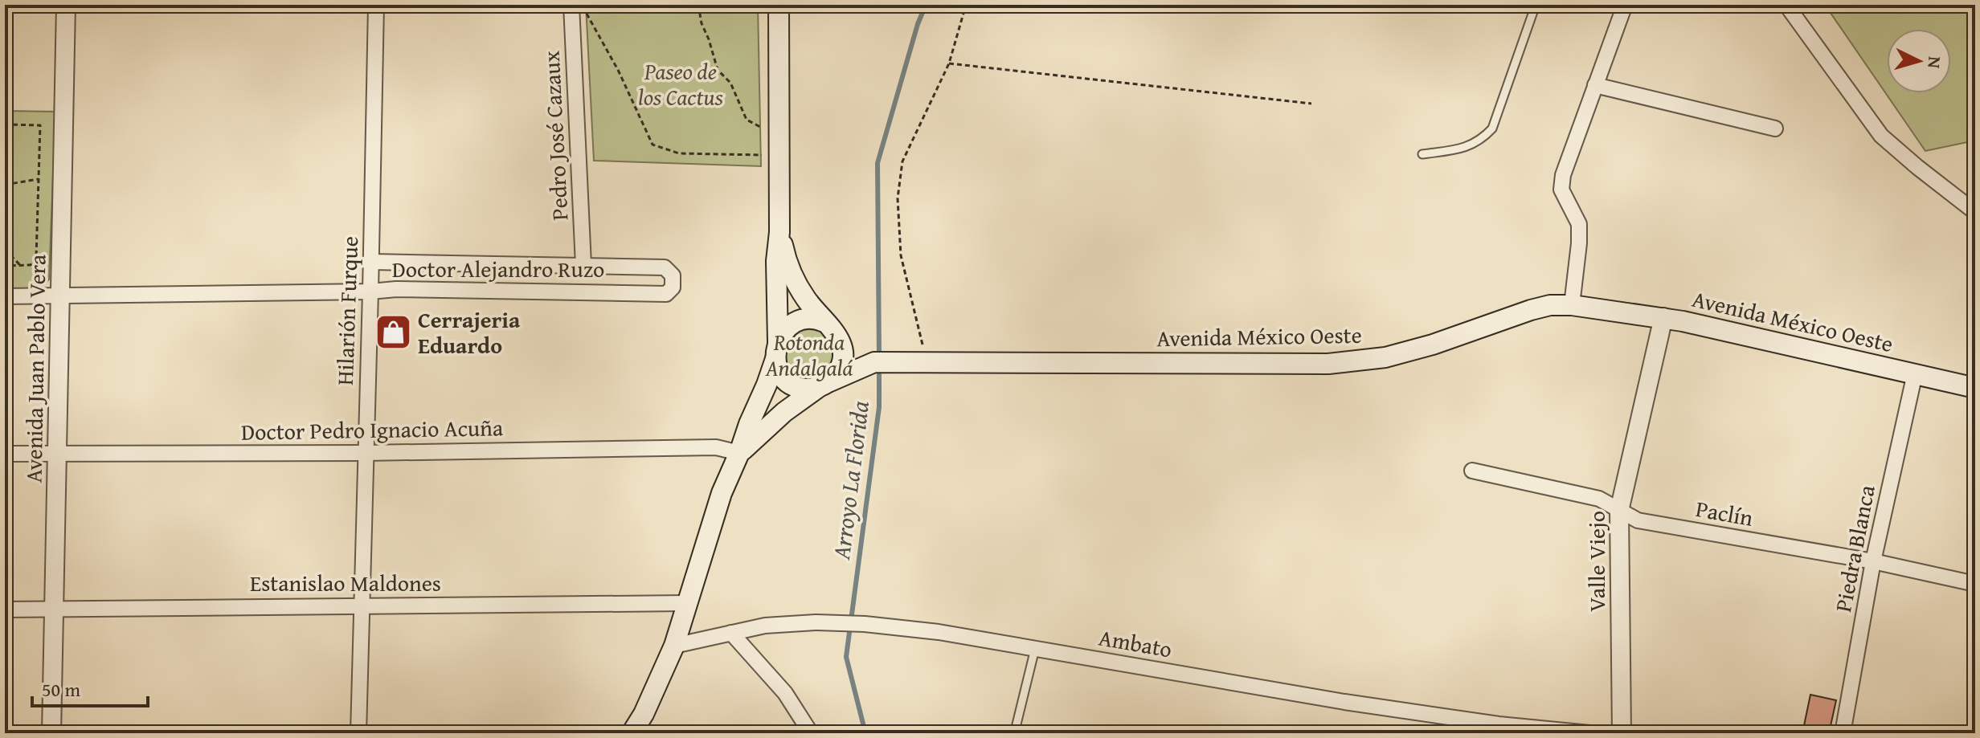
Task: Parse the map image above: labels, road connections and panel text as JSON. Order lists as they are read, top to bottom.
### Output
{
  "streets": {
    "main road": ["Avenida México Oeste"],
    "street": [
      "Pedro José Cazaux",
      "Doctor Alejandro Ruzo",
      "Hilarión Furque",
      "Avenida Juan Pablo Vera",
      "Doctor Pedro Ignacio Acuña",
      "Paclín",
      "Piedra Blanca",
      "Valle Viejo",
      "Estanislao Maldones",
      "Ambato"
    ]
  },
  "crossings": [
    ["Pedro José Cazaux", "Doctor Alejandro Ruzo"],
    ["Doctor Alejandro Ruzo", "Hilarión Furque"],
    ["Doctor Alejandro Ruzo", "Avenida Juan Pablo Vera"],
    ["Hilarión Furque", "Doctor Pedro Ignacio Acuña"],
    ["Hilarión Furque", "Estanislao Maldones"],
    ["Avenida México Oeste", "Doctor Pedro Ignacio Acuña"],
    ["Avenida México Oeste", "Piedra Blanca"],
    ["Avenida México Oeste", "Valle Viejo"],
    ["Avenida Juan Pablo Vera", "Doctor Pedro Ignacio Acuña"],
    ["Avenida Juan Pablo Vera", "Estanislao Maldones"],
    ["Paclín", "Piedra Blanca"],
    ["Paclín", "Valle Viejo"]
  ],
  "water": ["Arroyo La Florida"],
  "parks": ["Paseo de los Cactus", "Rotonda Andalgalá"],
  "places": {
    "shop": ["Cerrajeria Eduardo"]
  },
  "scale_bar": "50 m",
  "north": "right"
}
